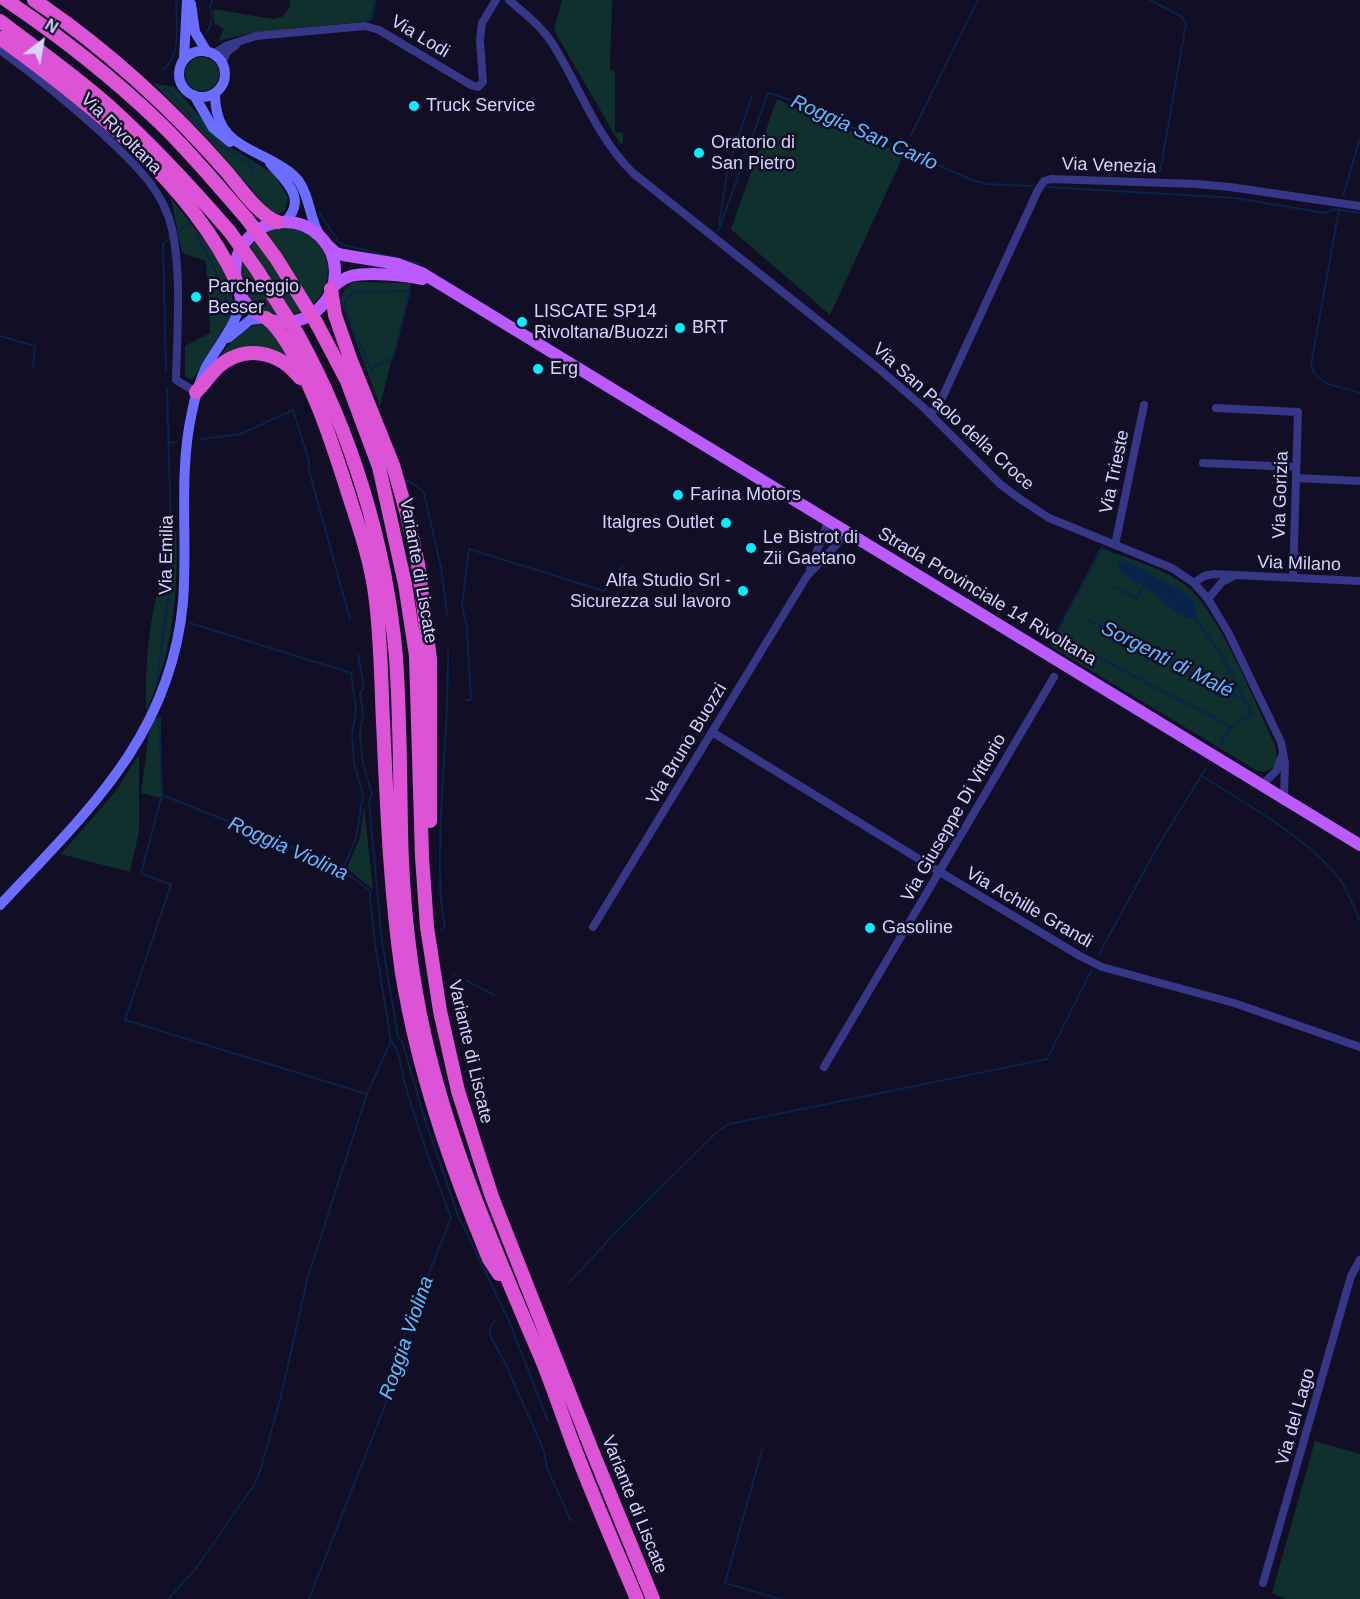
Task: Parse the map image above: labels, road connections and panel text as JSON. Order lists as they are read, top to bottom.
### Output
{
  "streets": {
    "highway": ["Variante di Liscate"],
    "main road": ["Via Emilia", "Strada Provinciale 14 Rivoltana"],
    "street": [
      "Via Lodi",
      "Via Rivoltana",
      "Via Venezia",
      "Via San Paolo della Croce",
      "Via Trieste",
      "Via Gorizia",
      "Via Milano",
      "Via Bruno Buozzi",
      "Via Giuseppe Di Vittorio",
      "Via Achille Grandi",
      "Via del Lago"
    ]
  },
  "crossings": [
    ["Via Rivoltana", "Via Emilia"],
    ["Via Venezia", "Via San Paolo della Croce"],
    ["Via San Paolo della Croce", "Via Trieste"],
    ["Via San Paolo della Croce", "Via Milano"],
    ["Via San Paolo della Croce", "Strada Provinciale 14 Rivoltana"],
    ["Via Gorizia", "Via Milano"],
    ["Via Emilia", "Strada Provinciale 14 Rivoltana"],
    ["Strada Provinciale 14 Rivoltana", "Via Bruno Buozzi"],
    ["Via Bruno Buozzi", "Via Achille Grandi"],
    ["Via Giuseppe Di Vittorio", "Via Achille Grandi"]
  ],
  "water": ["Roggia San Carlo", "Sorgenti di Malé", "Roggia Violina"],
  "places": [
    "Truck Service",
    "Oratorio di San Pietro",
    "Parcheggio Besser",
    "LISCATE SP14 Rivoltana/Buozzi",
    "BRT",
    "Erg",
    "Farina Motors",
    "Italgres Outlet",
    "Le Bistrot di Zii Gaetano",
    "Alfa Studio Srl - Sicurezza sul lavoro",
    "Gasoline"
  ],
  "north": "top right"
}
